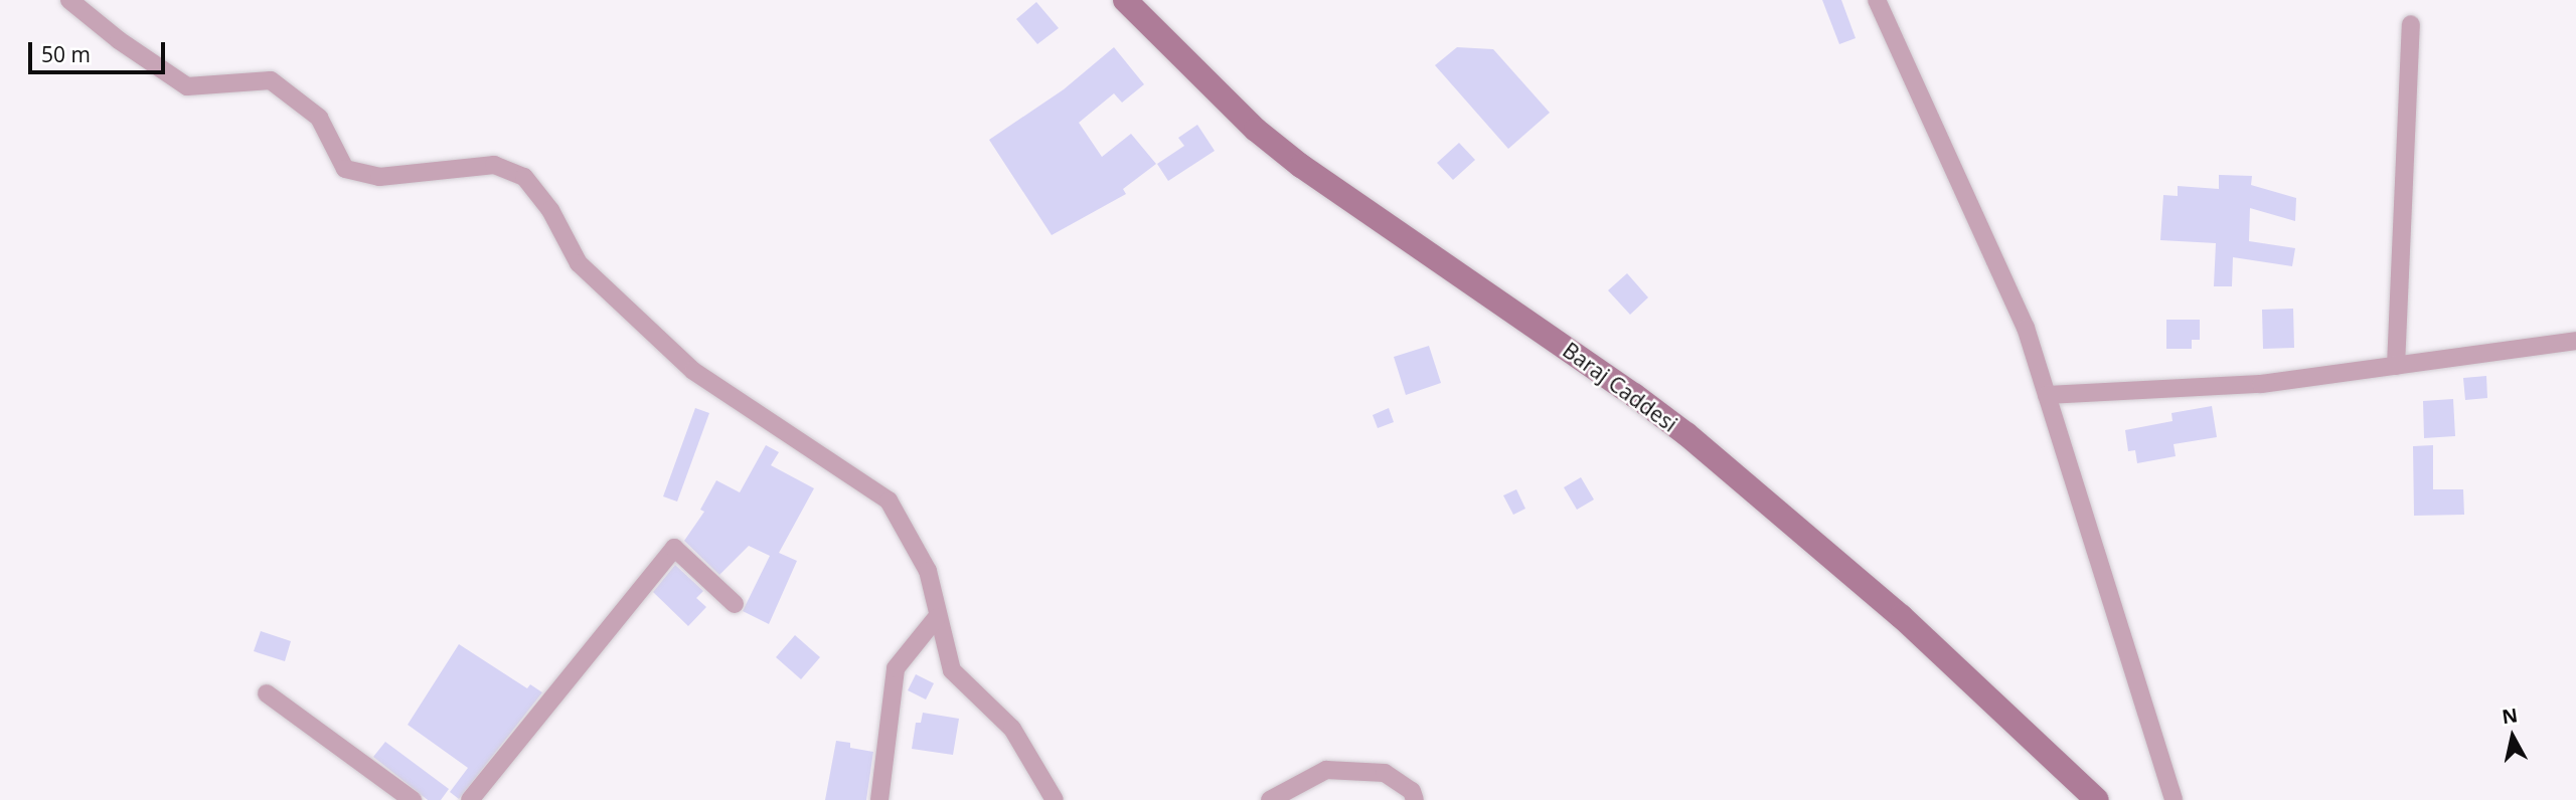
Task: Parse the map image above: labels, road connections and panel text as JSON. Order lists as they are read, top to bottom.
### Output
{
  "streets": {
    "main road": ["Baraj Caddesi"]
  },
  "scale_bar": "50 m",
  "north": "top"
}
